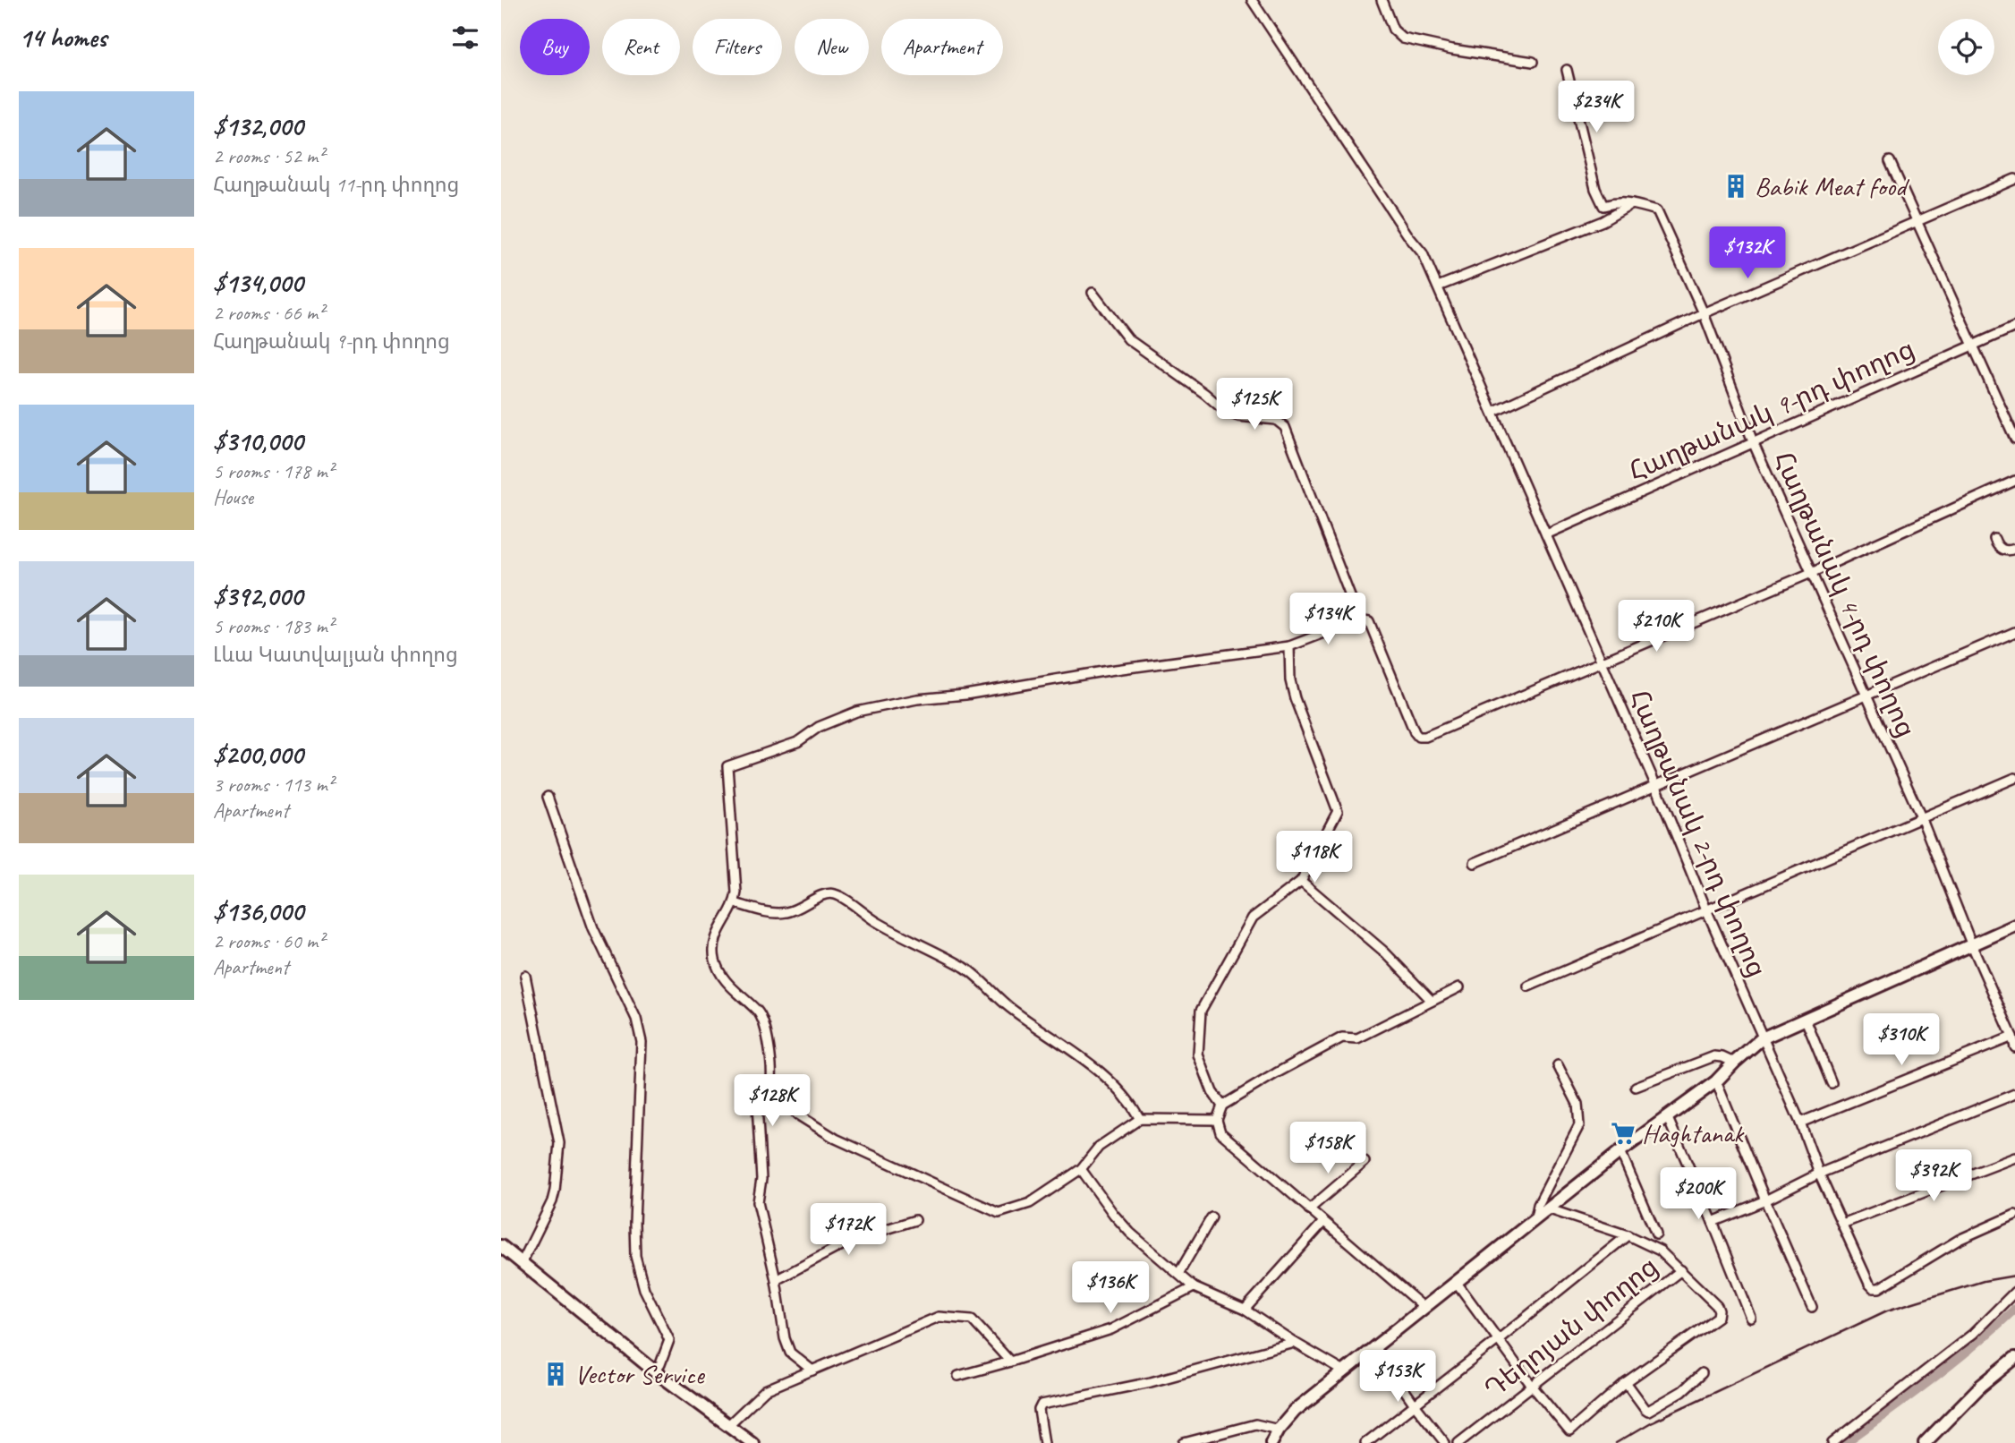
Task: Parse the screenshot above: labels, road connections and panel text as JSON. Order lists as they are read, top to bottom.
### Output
{
  "streets": {
    "street": [
      "Հաղթանակ 9-րդ փողոց",
      "Հաղթանակ 4-րդ փողոց",
      "Հաղթանակ 2-րդ փողոց",
      "Դեղոյան փողոց"
    ]
  },
  "crossings": [
    ["Հաղթանակ 9-րդ փողոց", "Հաղթանակ 4-րդ փողոց"],
    ["Հաղթանակ 9-րդ փողոց", "Հաղթանակ 2-րդ փողոց"]
  ],
  "places": {
    "building": ["Babik Meat food", "Vector Service"],
    "supermarket": ["Haghtanak"]
  },
  "page": {
    "heading": "14 homes",
    "chip": [
      "Buy",
      "Rent",
      "Filters",
      "New",
      "Apartment"
    ],
    "list": [
      {
        "name": "$132,000",
        "note": "2 rooms · 52 m² · Հաղթանակ 11-րդ փողոց"
      },
      {
        "name": "$134,000",
        "note": "2 rooms · 66 m² · Հաղթանակ 9-րդ փողոց"
      },
      {
        "name": "$310,000",
        "note": "5 rooms · 178 m² · House"
      },
      {
        "name": "$392,000",
        "note": "5 rooms · 183 m² · Լևա Կատվալյան փողոց"
      },
      {
        "name": "$200,000",
        "note": "3 rooms · 113 m² · Apartment"
      },
      {
        "name": "$136,000",
        "note": "2 rooms · 60 m² · Apartment"
      }
    ],
    "price": [
      "$234K",
      "$132K",
      "$125K",
      "$134K",
      "$210K",
      "$118K",
      "$310K",
      "$128K",
      "$158K",
      "$392K",
      "$200K",
      "$172K",
      "$136K",
      "$153K"
    ]
  }
}
